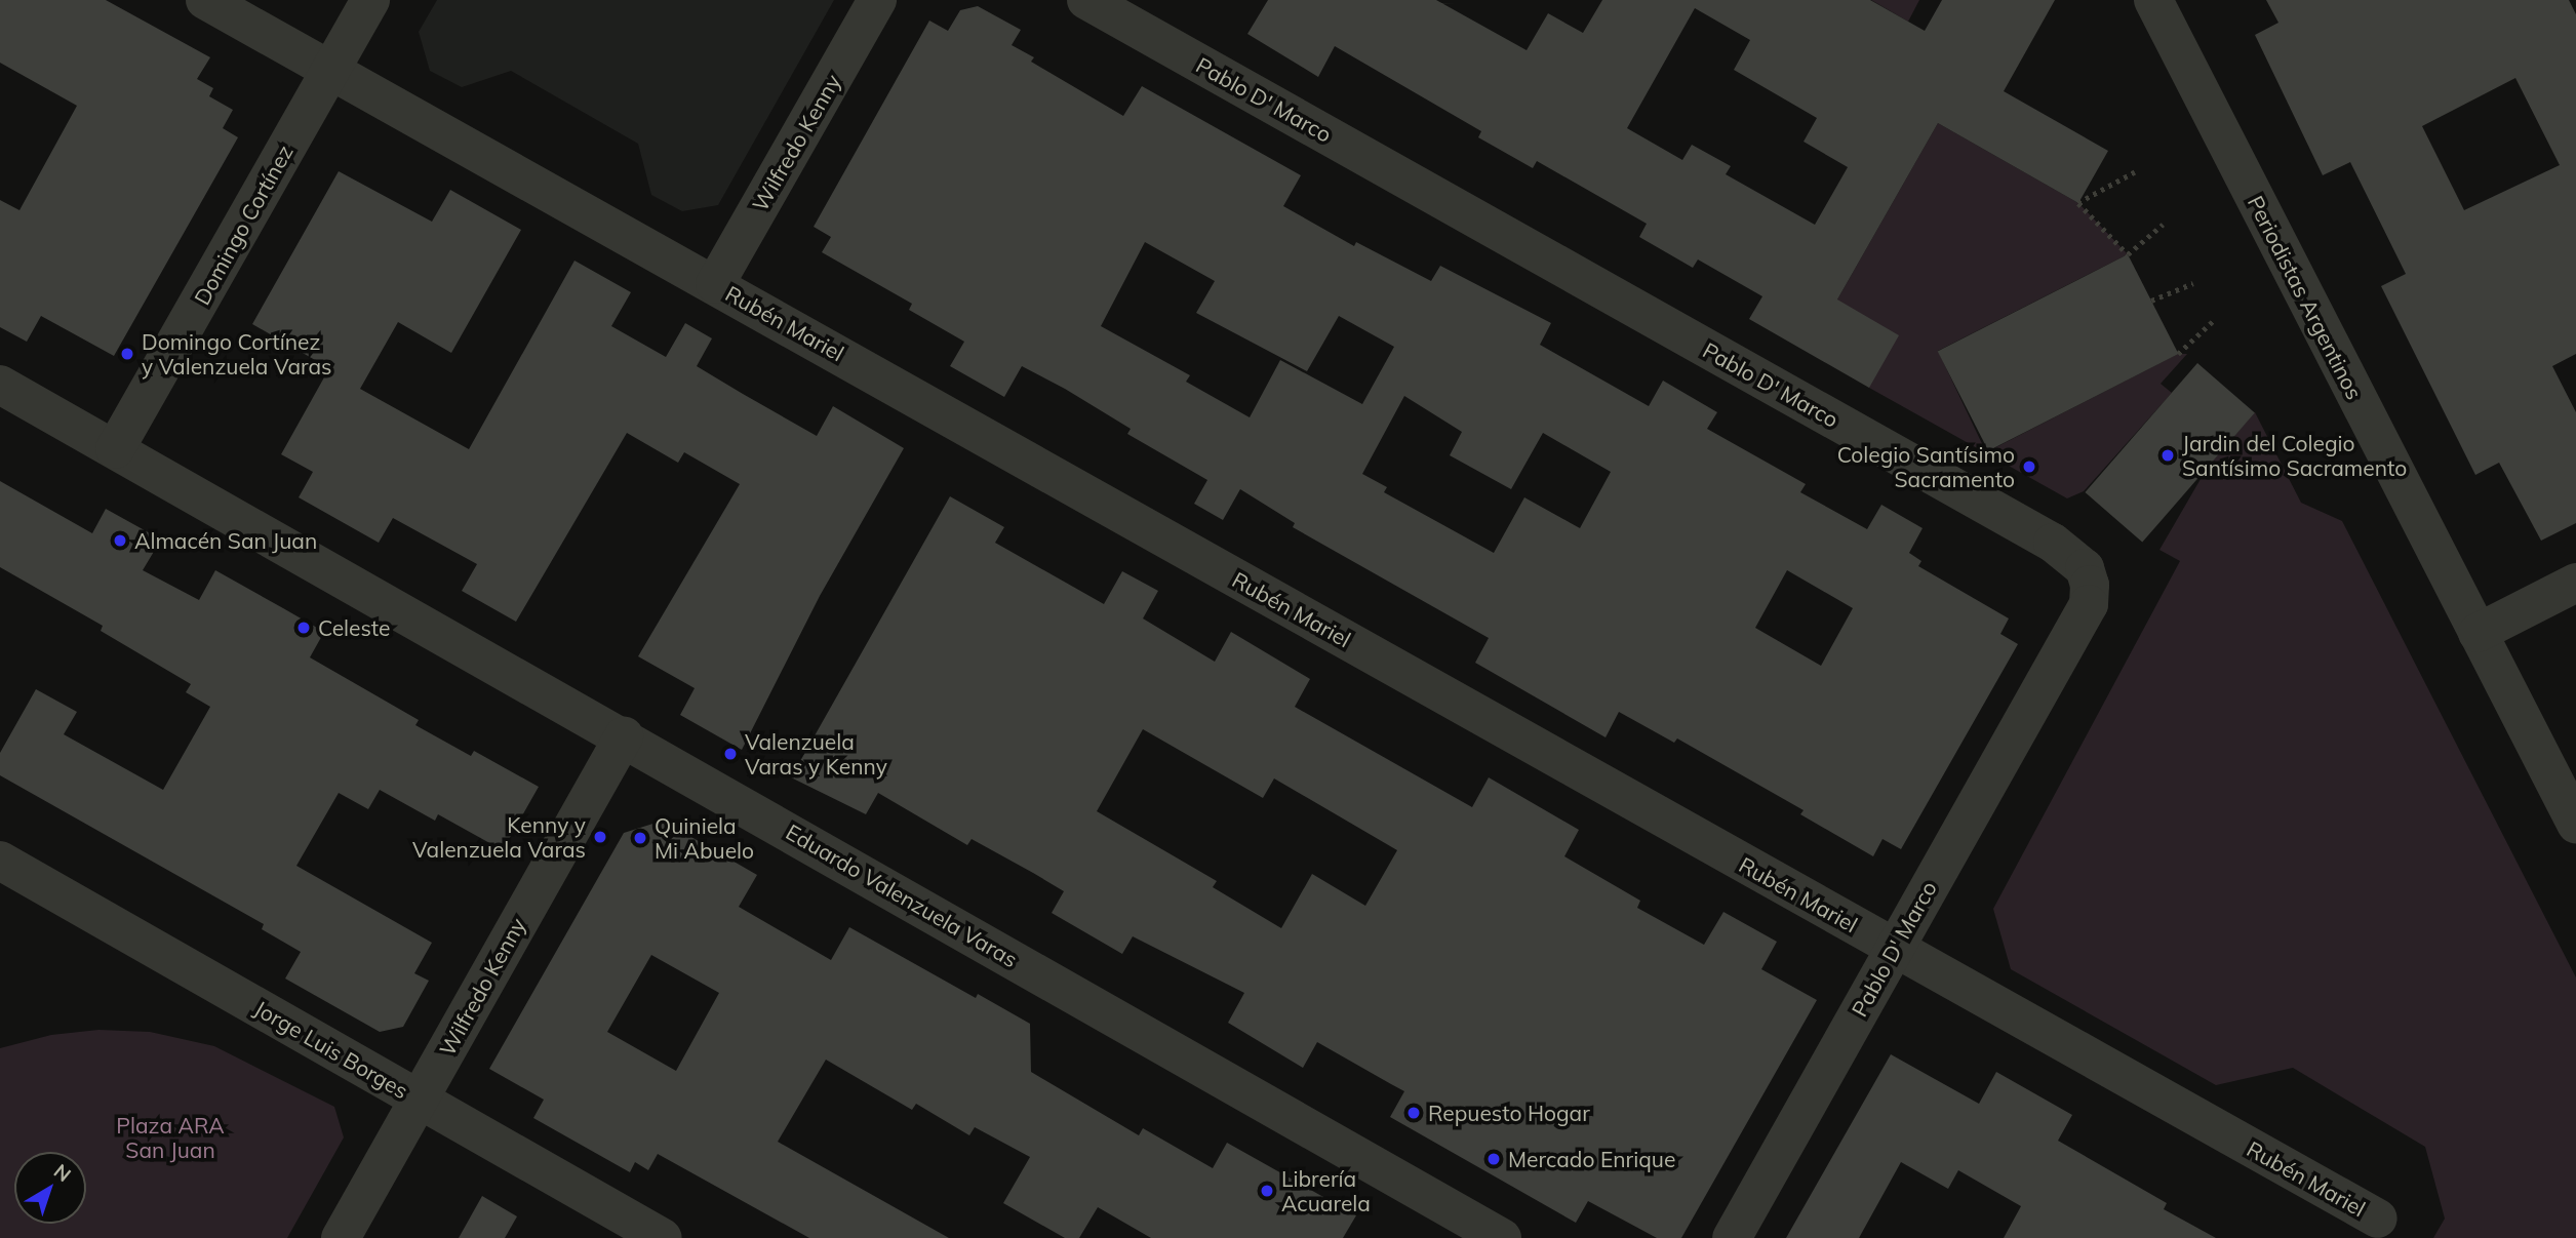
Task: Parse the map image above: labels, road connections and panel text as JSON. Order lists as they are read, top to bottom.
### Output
{
  "streets": {
    "street": [
      "Pablo D' Marco",
      "Wilfredo Kenny",
      "Domingo Cortínez",
      "Periodistas Argentinos",
      "Rubén Mariel",
      "Eduardo Valenzuela Varas",
      "Jorge Luis Borges"
    ]
  },
  "crossings": [
    ["Pablo D' Marco", "Rubén Mariel"],
    ["Wilfredo Kenny", "Rubén Mariel"],
    ["Wilfredo Kenny", "Eduardo Valenzuela Varas"],
    ["Wilfredo Kenny", "Jorge Luis Borges"],
    ["Domingo Cortínez", "Rubén Mariel"],
    ["Domingo Cortínez", "Eduardo Valenzuela Varas"]
  ],
  "parks": ["Plaza ARA San Juan"],
  "places": [
    "Domingo Cortínez y Valenzuela Varas",
    "Jardin del Colegio Santísimo Sacramento",
    "Colegio Santísimo Sacramento",
    "Almacén San Juan",
    "Celeste",
    "Valenzuela Varas y Kenny",
    "Kenny y Valenzuela Varas",
    "Quiniela Mi Abuelo",
    "Repuesto Hogar",
    "Mercado Enrique",
    "Librería Acuarela"
  ],
  "north": "top right"
}
